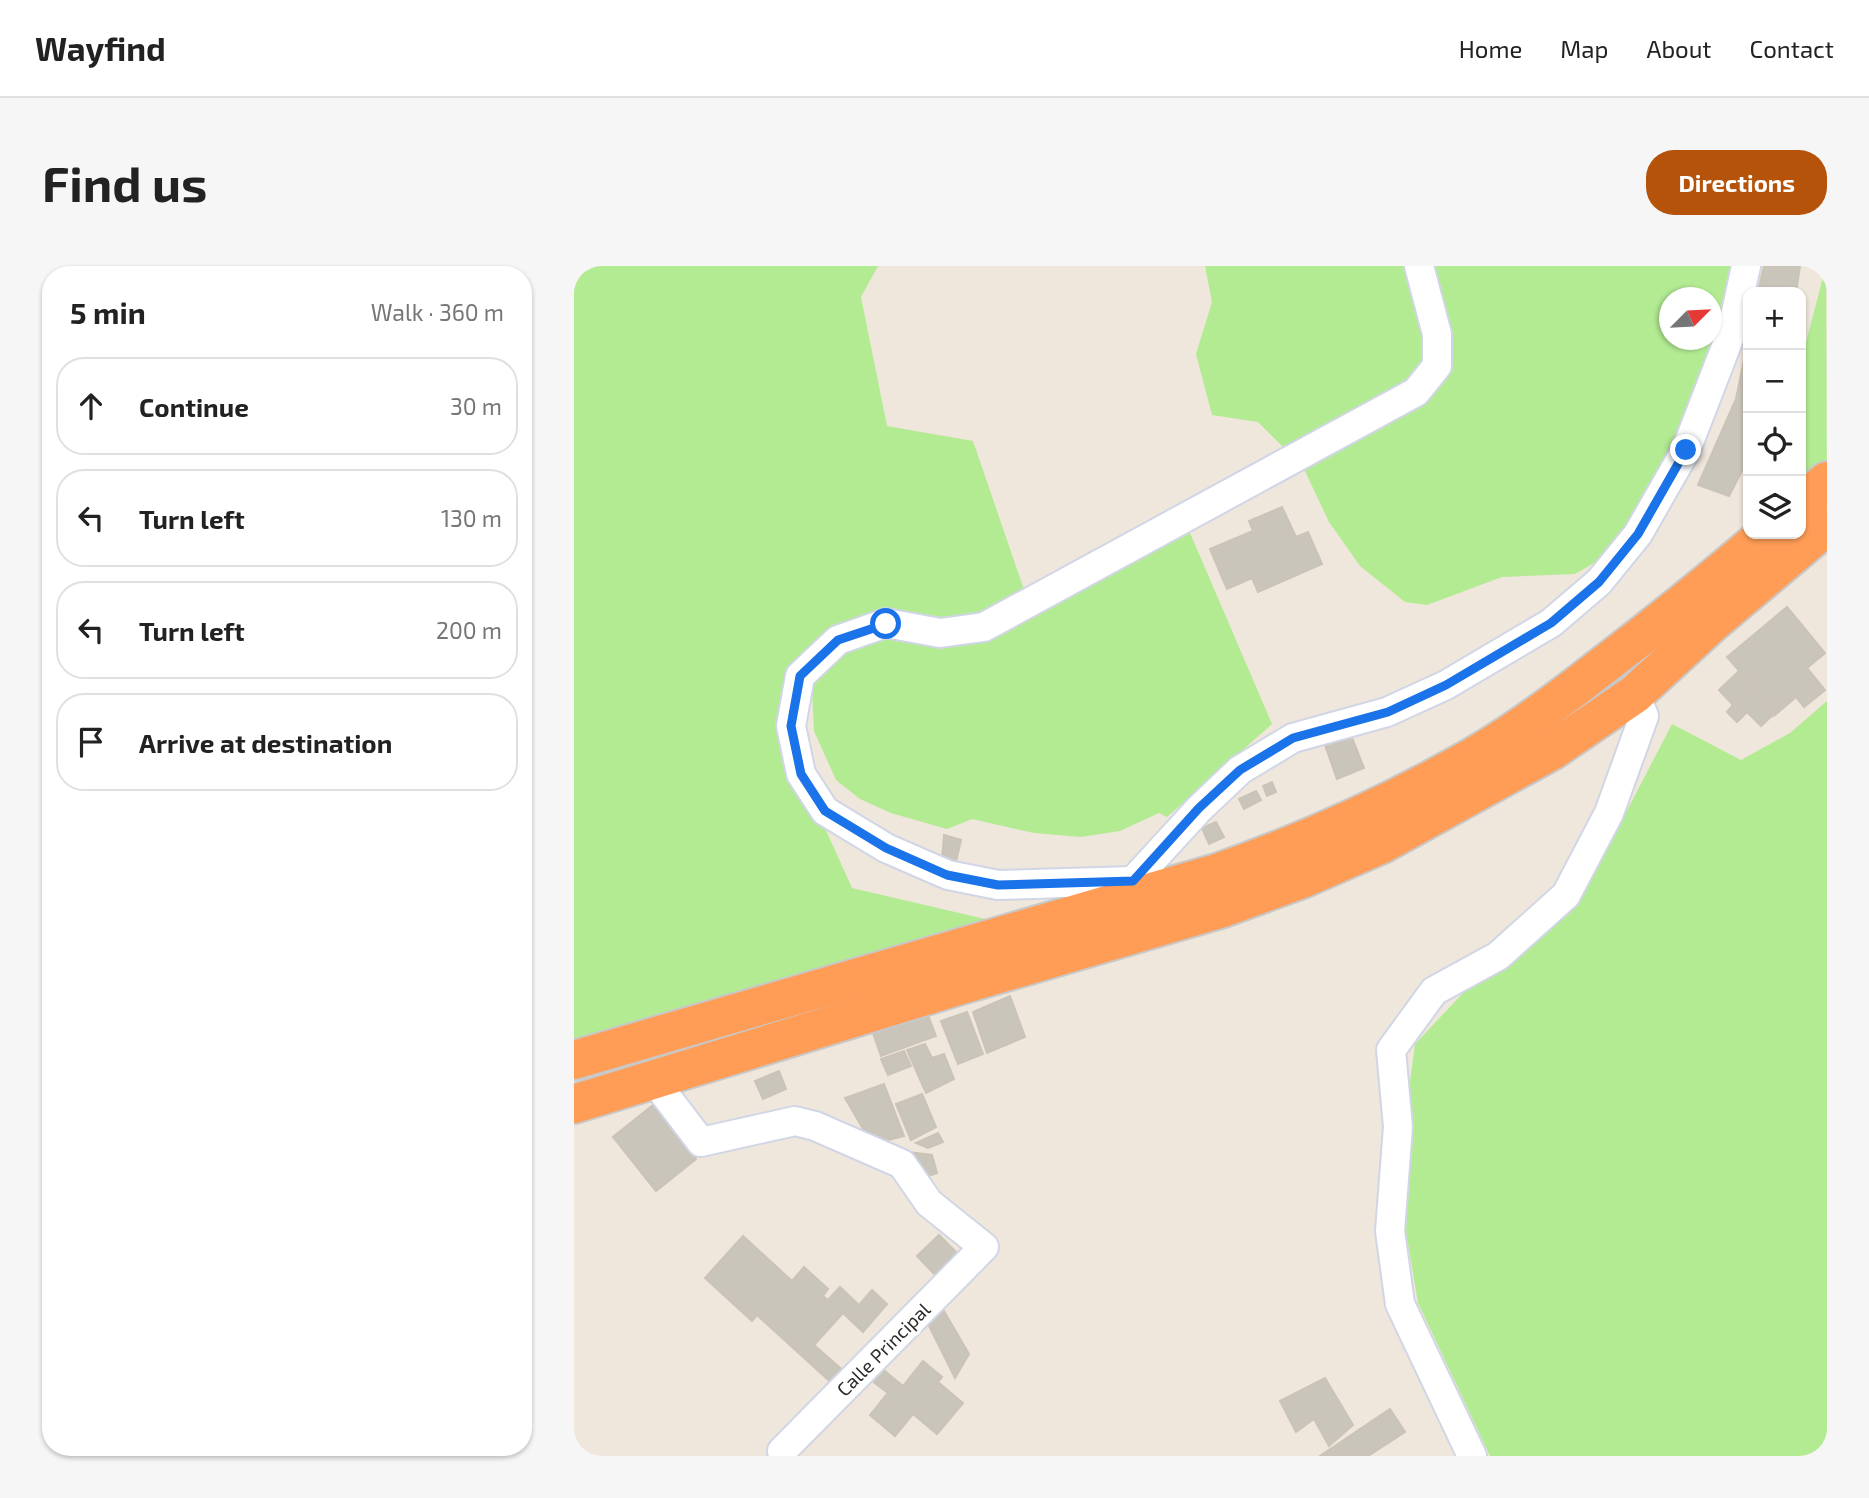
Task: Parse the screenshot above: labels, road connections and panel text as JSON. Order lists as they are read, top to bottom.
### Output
{
  "streets": {
    "street": ["Calle Principal"]
  },
  "north": "top right",
  "page": {
    "header": "Wayfind",
    "nav": [
      "Home",
      "Map",
      "About",
      "Contact"
    ],
    "buttons": "Directions",
    "title": "Find us",
    "heading": ["5 min", "Walk · 360 m"],
    "map_buttons": ["+", "−"],
    "list": [
      ["Continue", "30 m"],
      ["Turn left", "130 m"],
      ["Turn left", "200 m"],
      "Arrive at destination"
    ]
  }
}
